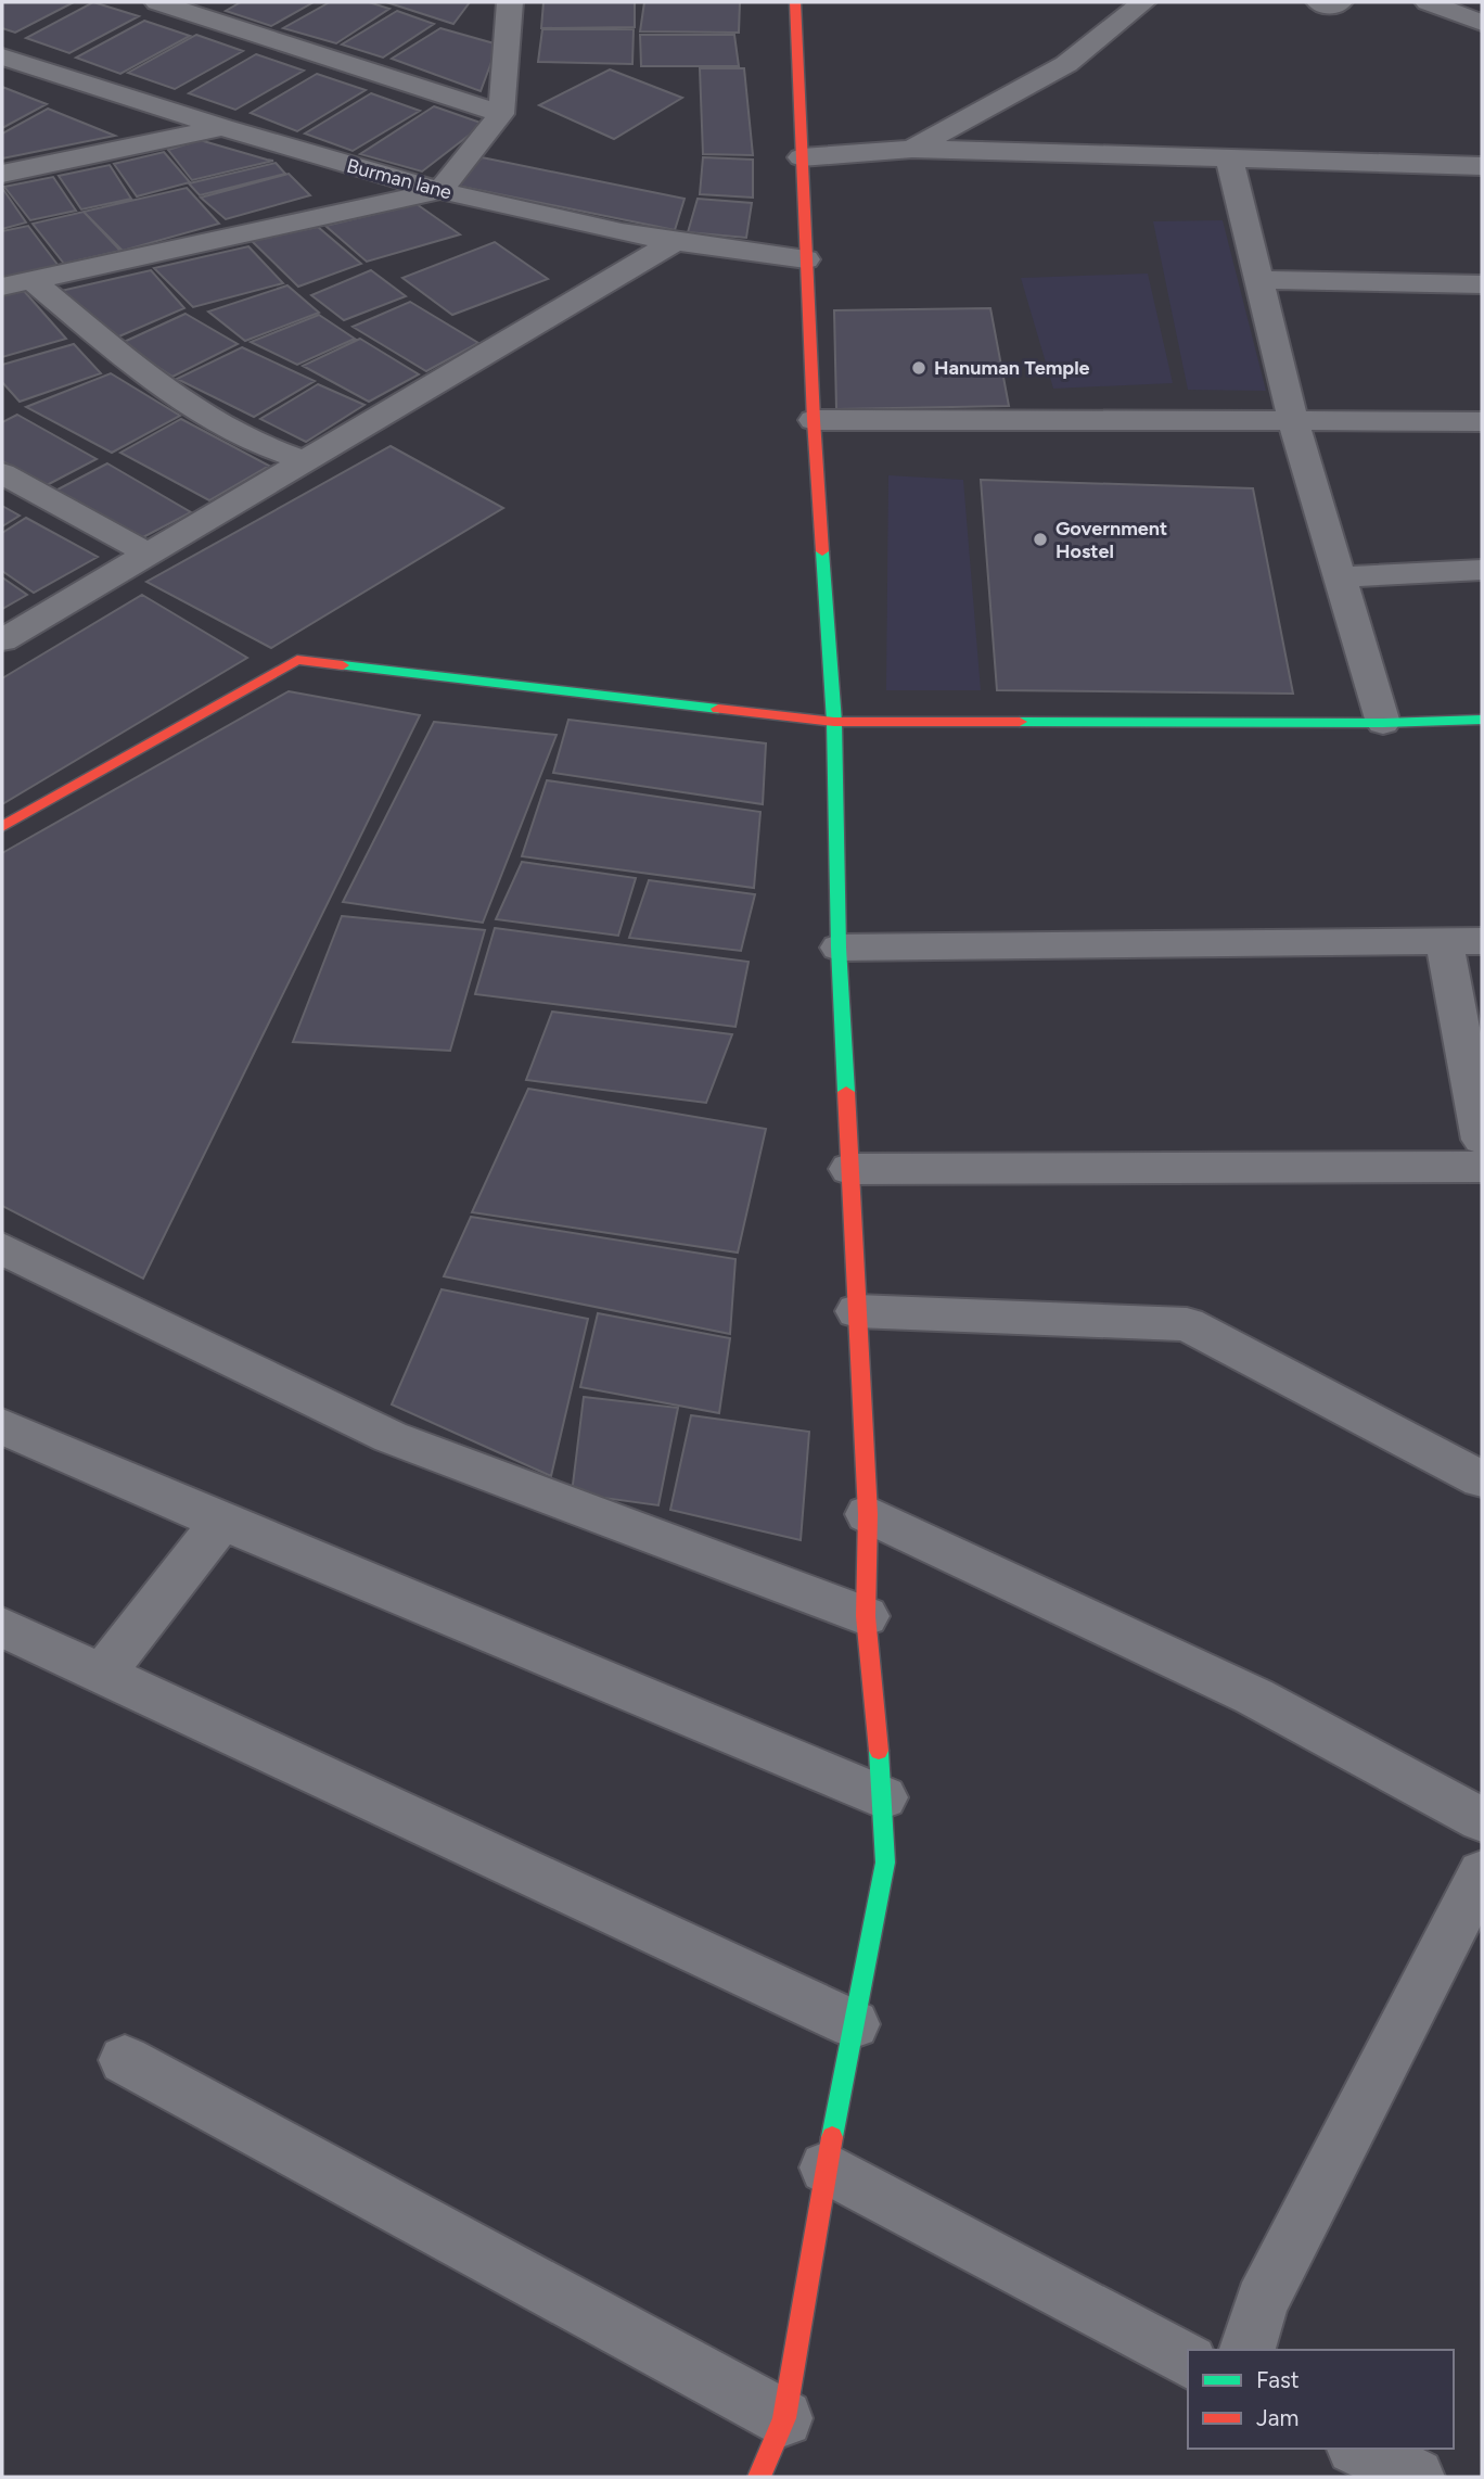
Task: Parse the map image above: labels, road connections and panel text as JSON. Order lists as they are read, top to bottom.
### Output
{
  "streets": {
    "street": ["Burman lane"]
  },
  "places": ["Hanuman Temple", "Government Hostel"],
  "legend": ["Fast", "Jam"]
}
